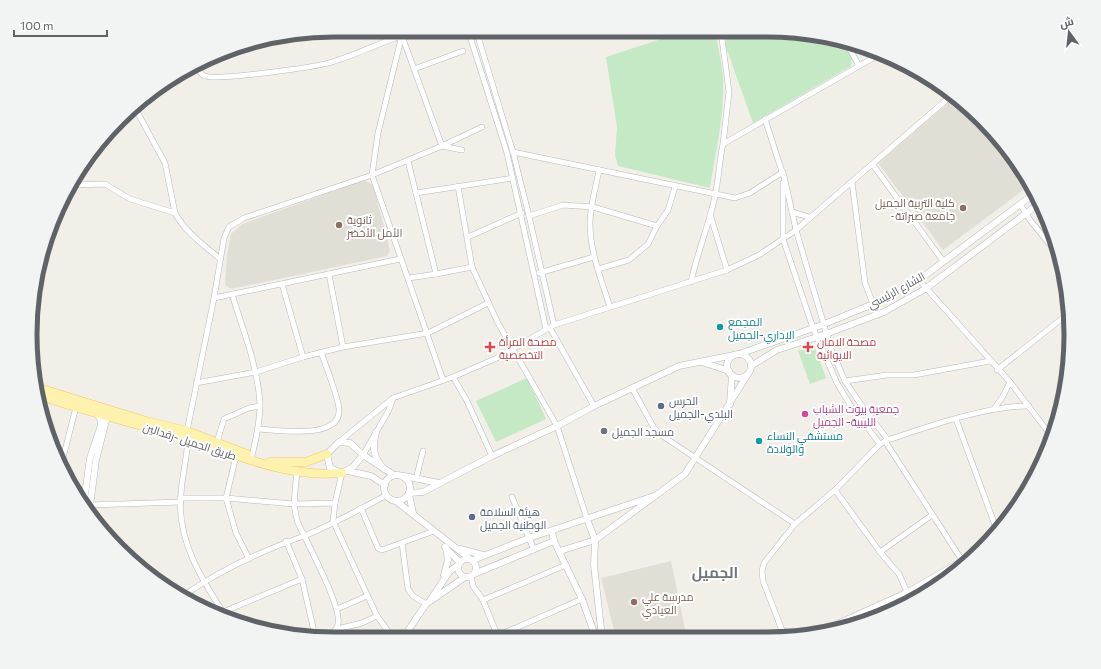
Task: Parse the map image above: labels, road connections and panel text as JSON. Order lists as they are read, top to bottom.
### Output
{
  "streets": {
    "main road": ["طريق الجميل -رقدالين"],
    "street": ["الشارع الرئيسي"]
  },
  "districts": ["الجميل"],
  "places": {
    "other": [
      "كلية التربية الجميل -جامعة صبراتة",
      "ثانوية الأمل الأخضر",
      "المجمع الإداري-الجميل",
      "الحرس البلدي-الجميل",
      "جمعية بيوت الشباب الليبية- الجميل",
      "مسجد الجميل",
      "مستشفي النساء والولادة",
      "هيئة السلامة الوطنية الجميل",
      "مدرسة علي العيادي"
    ],
    "health": ["مصحة المرأة التخصصية", "مصحة الامان الايوائية"]
  },
  "scale_bar": "100 m",
  "north": "top"
}
